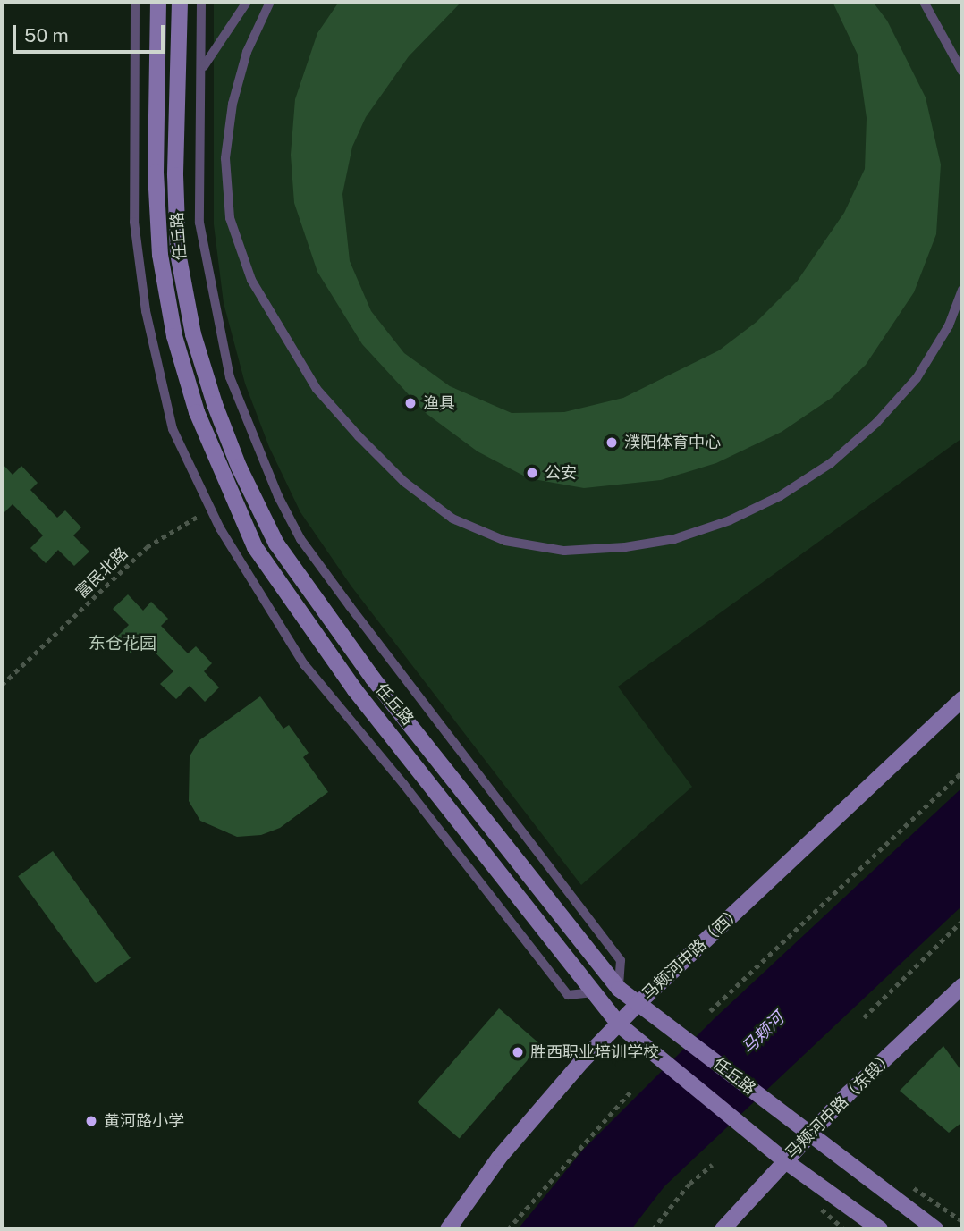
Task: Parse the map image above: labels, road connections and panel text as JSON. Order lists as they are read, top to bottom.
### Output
{
  "streets": {
    "street": ["任丘路", "马颊河中路（西）", "马颊河中路（东段）"],
    "path": ["富民北路"]
  },
  "crossings": [
    ["任丘路", "马颊河中路（西）"],
    ["任丘路", "马颊河中路（东段）"]
  ],
  "districts": ["东仓花园"],
  "water": ["马颊河"],
  "places": [
    "渔具",
    "濮阳体育中心",
    "公安",
    "胜西职业培训学校",
    "黄河路小学"
  ],
  "scale_bar": "50 m"
}
